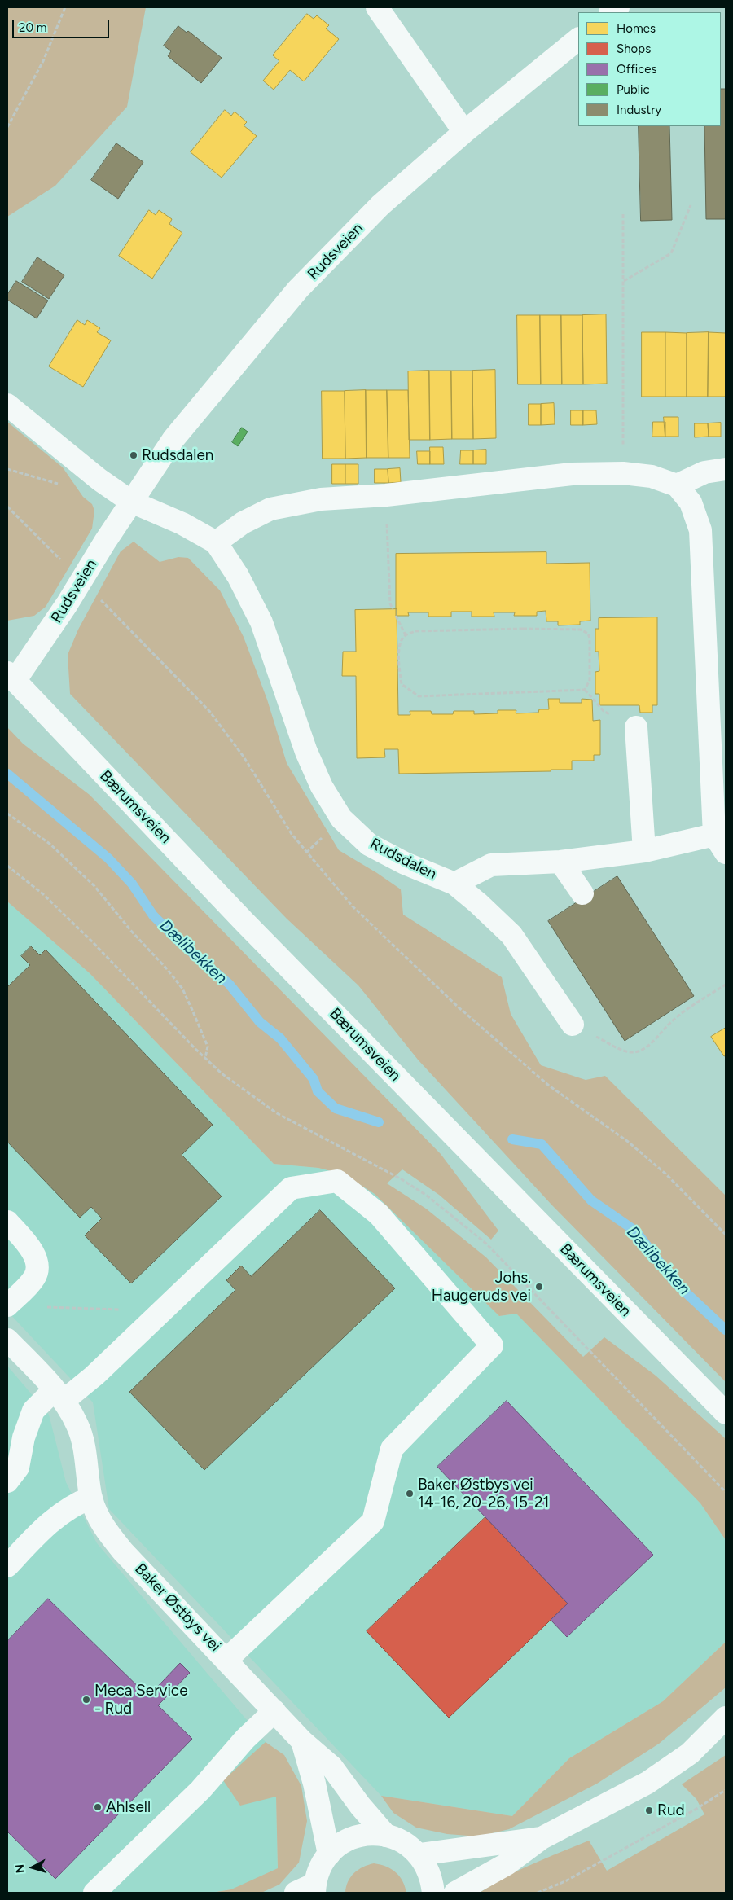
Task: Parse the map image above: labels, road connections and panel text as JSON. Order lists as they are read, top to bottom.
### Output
{
  "streets": {
    "street": [
      "Rudsveien",
      "Bærumsveien",
      "Rudsdalen",
      "Baker Østbys vei"
    ]
  },
  "crossings": [
    ["Rudsveien", "Bærumsveien"],
    ["Rudsveien", "Rudsdalen"]
  ],
  "water": ["Dælibekken"],
  "places": [
    "Rudsdalen",
    "Johs. Haugeruds vei",
    "Baker Østbys vei 14-16, 20-26, 15-21",
    "Meca Service - Rud",
    "Ahlsell",
    "Rud"
  ],
  "legend": [
    "Homes",
    "Shops",
    "Offices",
    "Public",
    "Industry"
  ],
  "scale_bar": "20 m",
  "north": "left"
}
